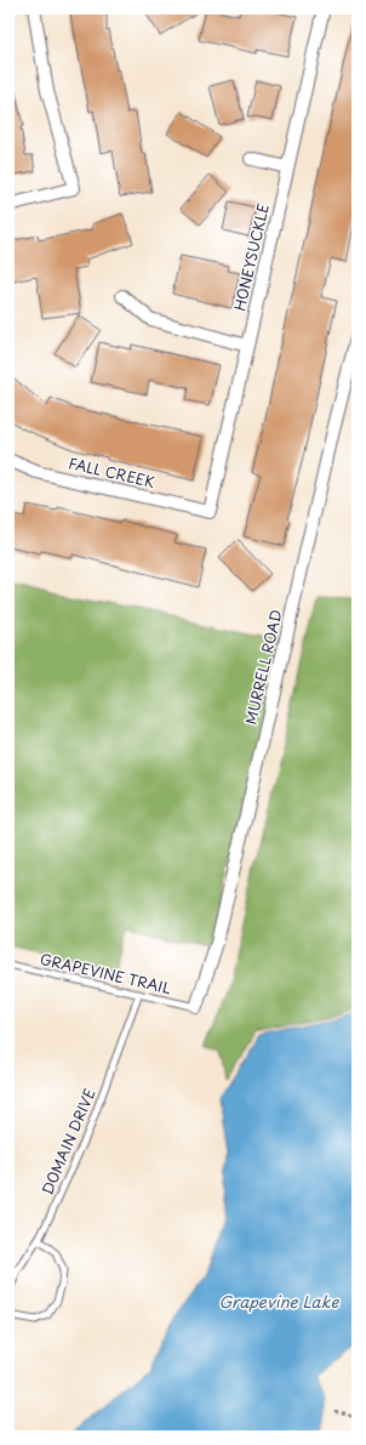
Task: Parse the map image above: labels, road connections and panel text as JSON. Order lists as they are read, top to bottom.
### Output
{
  "streets": {
    "street": ["HONEYSUCKLE", "FALL CREEK", "MURRELL ROAD"],
    "lane": ["GRAPEVINE TRAIL", "DOMAIN DRIVE"]
  },
  "crossings": [
    ["HONEYSUCKLE", "FALL CREEK"],
    ["MURRELL ROAD", "GRAPEVINE TRAIL"],
    ["GRAPEVINE TRAIL", "DOMAIN DRIVE"]
  ],
  "water": ["Grapevine Lake"]
}
